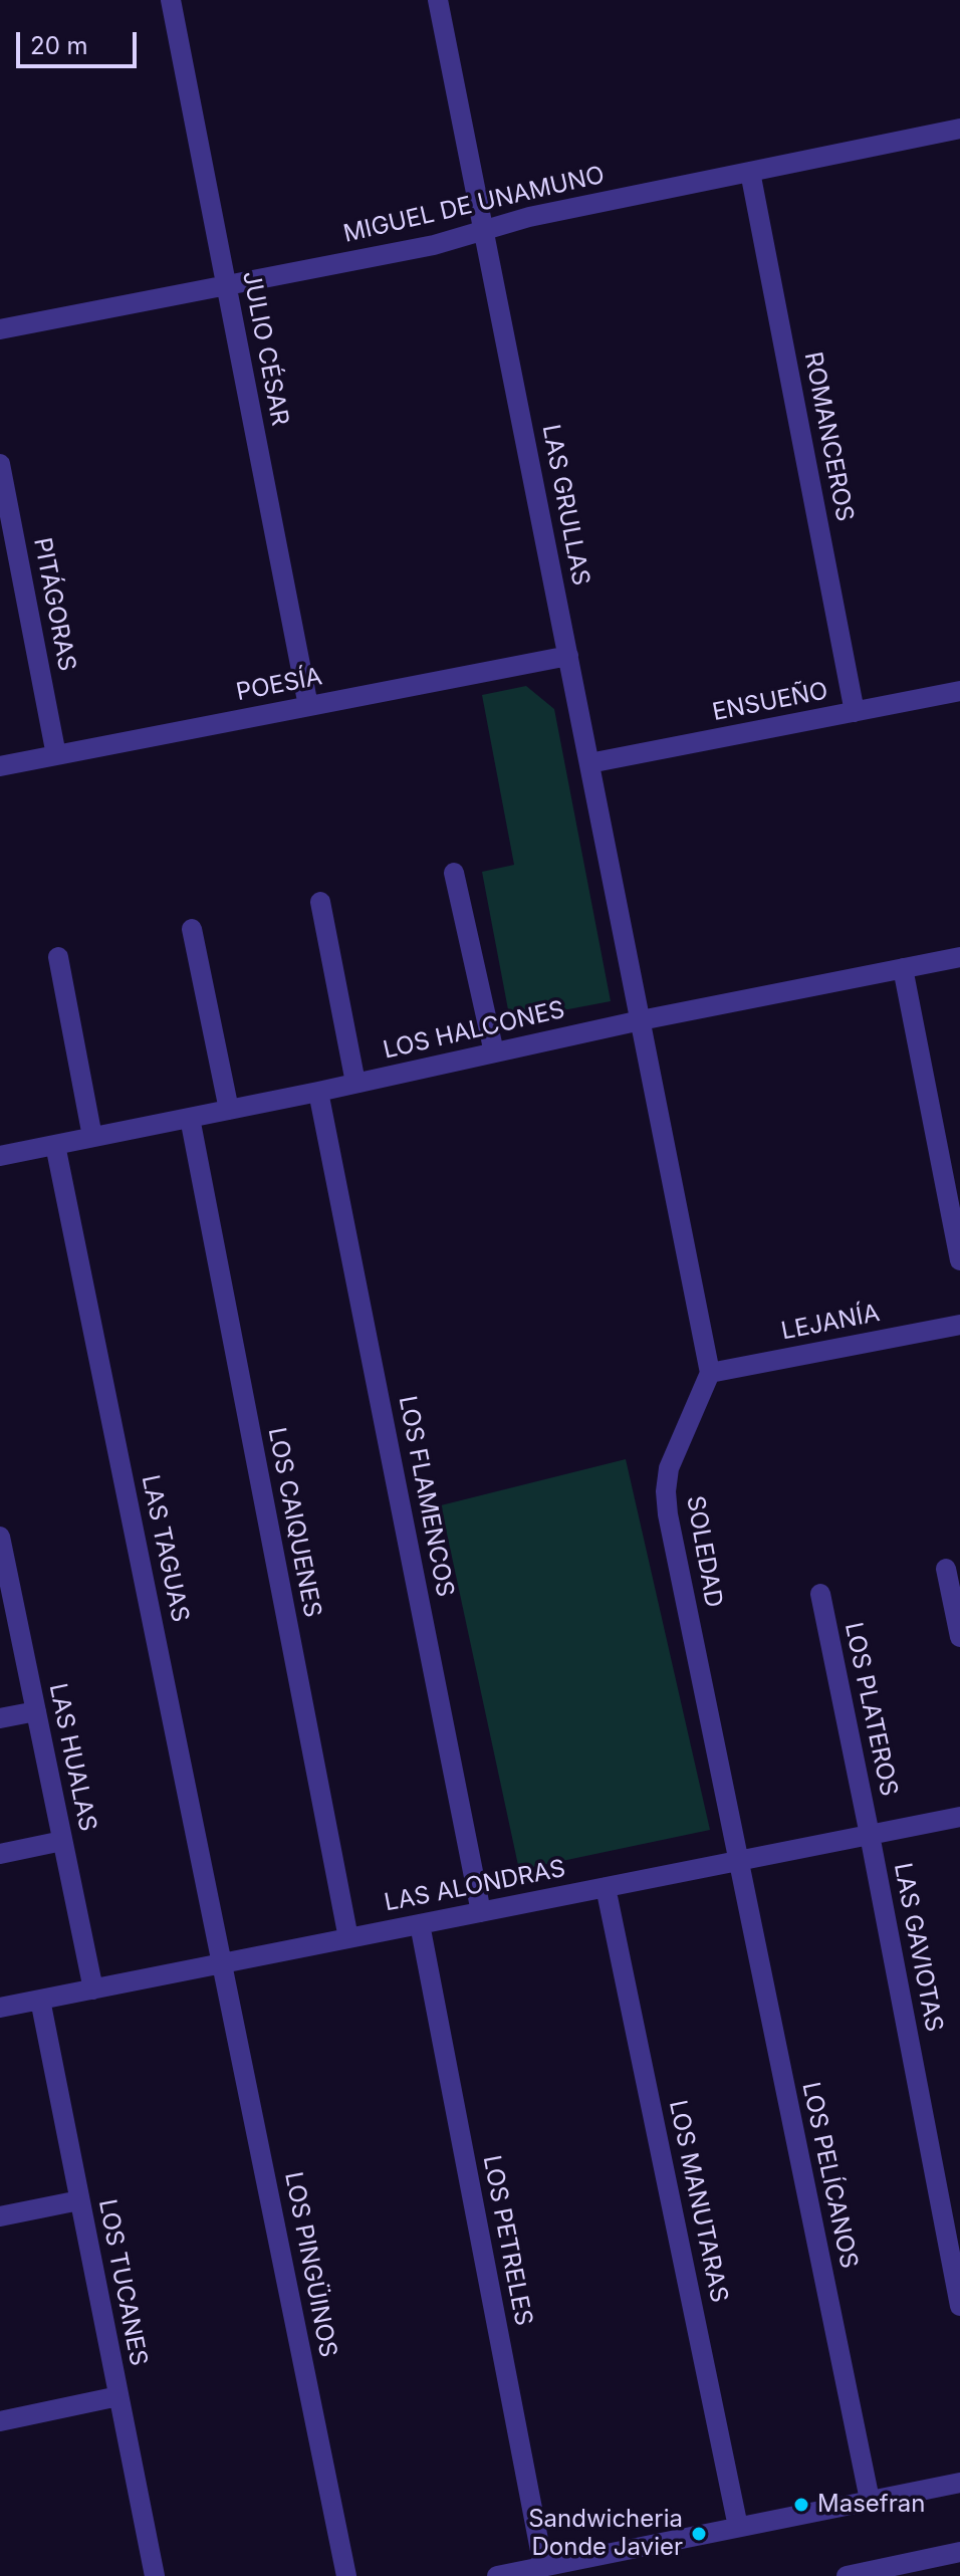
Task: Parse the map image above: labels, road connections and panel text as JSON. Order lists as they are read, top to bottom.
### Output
{
  "streets": {
    "street": [
      "MIGUEL DE UNAMUNO",
      "JULIO CÉSAR",
      "ROMANCEROS",
      "LAS GRULLAS",
      "PITÁGORAS",
      "POESÍA",
      "ENSUEÑO",
      "LOS HALCONES",
      "LEJANÍA",
      "LOS FLAMENCOS",
      "LOS CAIQUENES",
      "LAS TAGUAS",
      "SOLEDAD",
      "LOS PLATEROS",
      "LAS HUALAS",
      "LAS ALONDRAS",
      "LAS GAVIOTAS",
      "LOS PELÍCANOS",
      "LOS MANUTARAS",
      "LOS PETRELES",
      "LOS PINGÜINOS",
      "LOS TUCANES"
    ]
  },
  "crossings": [
    ["MIGUEL DE UNAMUNO", "JULIO CÉSAR"],
    ["MIGUEL DE UNAMUNO", "ROMANCEROS"],
    ["MIGUEL DE UNAMUNO", "LAS GRULLAS"],
    ["JULIO CÉSAR", "POESÍA"],
    ["ROMANCEROS", "ENSUEÑO"],
    ["LAS GRULLAS", "POESÍA"],
    ["LAS GRULLAS", "ENSUEÑO"],
    ["LAS GRULLAS", "LOS HALCONES"],
    ["PITÁGORAS", "POESÍA"],
    ["LOS HALCONES", "LOS FLAMENCOS"],
    ["LOS HALCONES", "LOS CAIQUENES"],
    ["LOS HALCONES", "LAS TAGUAS"],
    ["LEJANÍA", "SOLEDAD"],
    ["LOS FLAMENCOS", "LAS ALONDRAS"],
    ["LOS CAIQUENES", "LAS ALONDRAS"],
    ["LAS TAGUAS", "LAS ALONDRAS"],
    ["LAS TAGUAS", "LOS PINGÜINOS"],
    ["SOLEDAD", "LAS ALONDRAS"],
    ["SOLEDAD", "LOS PELÍCANOS"],
    ["LOS PLATEROS", "LAS ALONDRAS"],
    ["LOS PLATEROS", "LAS GAVIOTAS"],
    ["LAS HUALAS", "LAS ALONDRAS"],
    ["LAS ALONDRAS", "LAS GAVIOTAS"],
    ["LAS ALONDRAS", "LOS PELÍCANOS"],
    ["LAS ALONDRAS", "LOS MANUTARAS"],
    ["LAS ALONDRAS", "LOS PETRELES"],
    ["LAS ALONDRAS", "LOS PINGÜINOS"],
    ["LAS ALONDRAS", "LOS TUCANES"]
  ],
  "places": ["Masefran", "Sandwicheria Donde Javier"],
  "scale_bar": "20 m"
}
